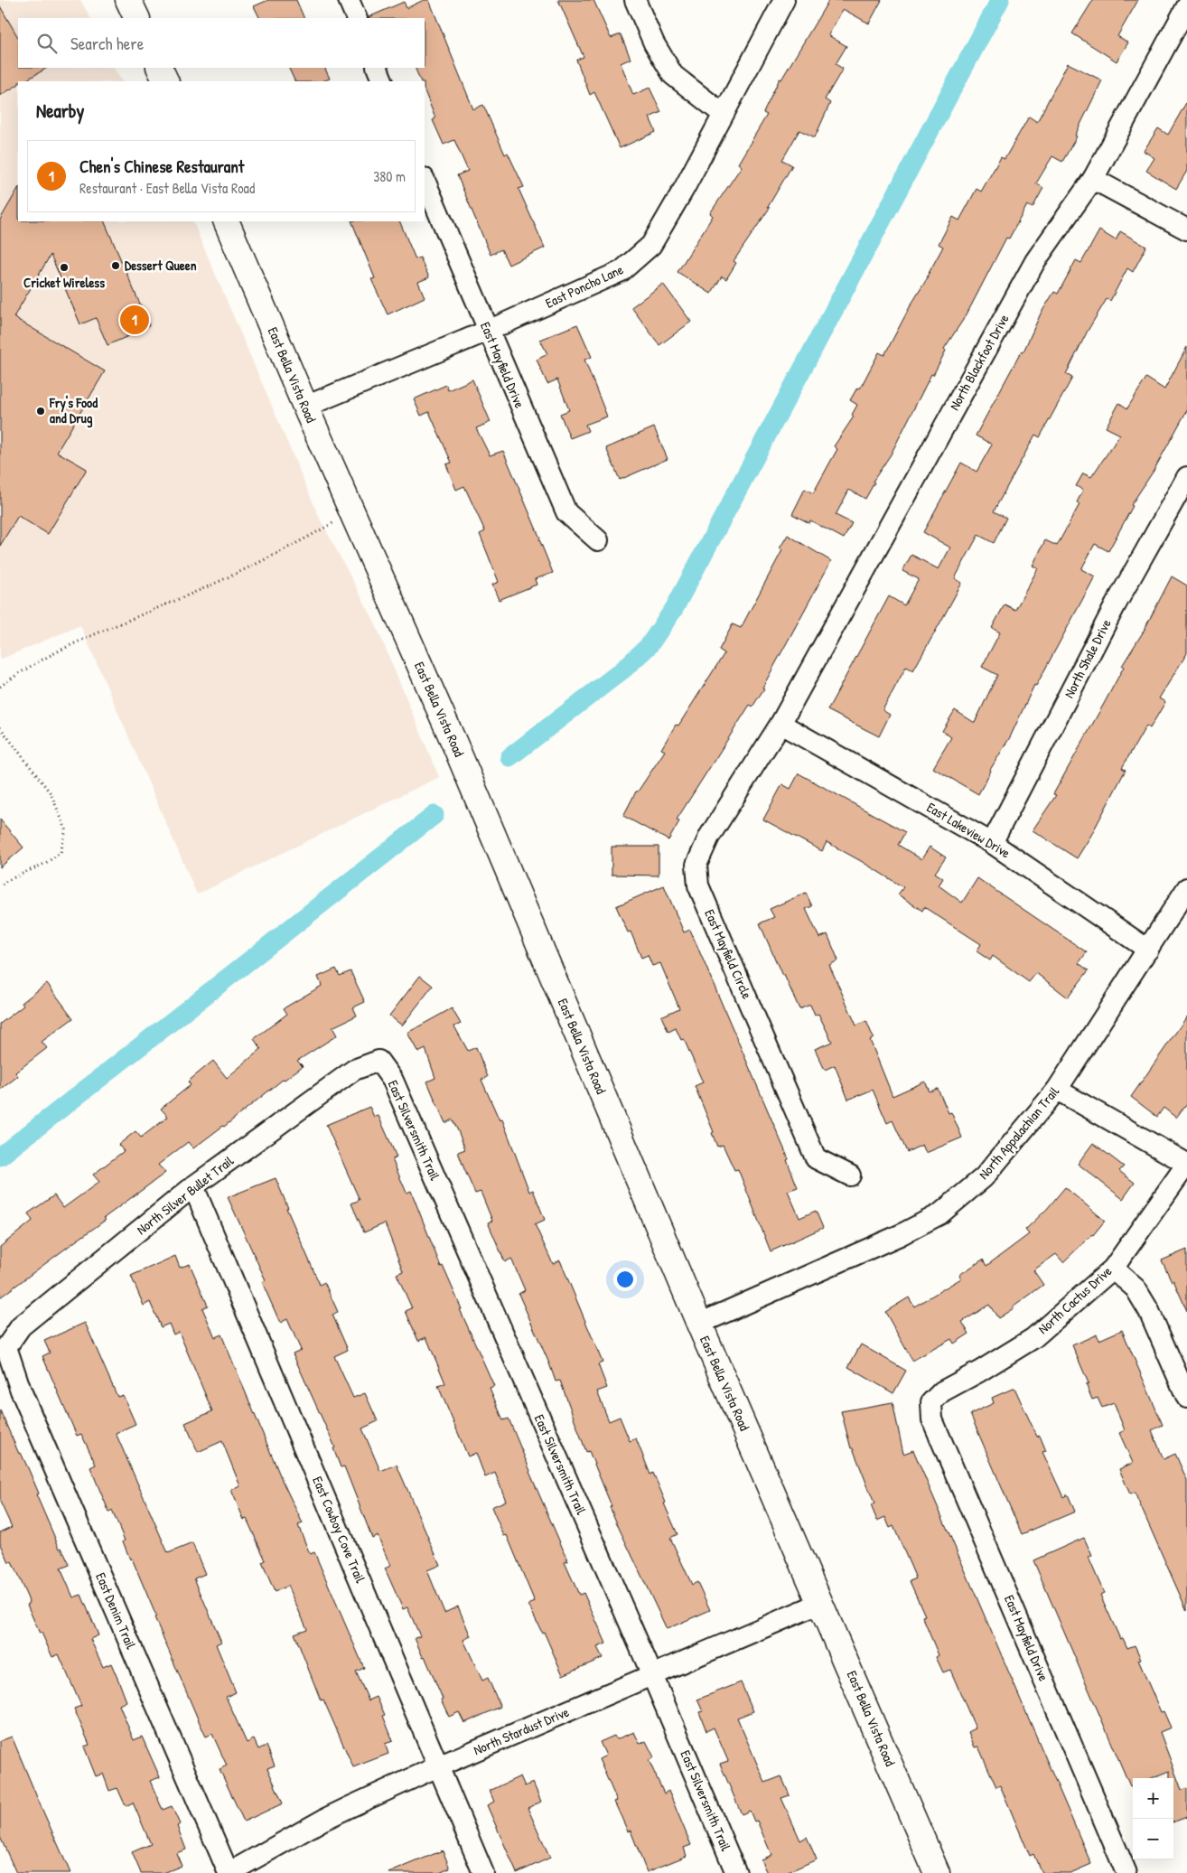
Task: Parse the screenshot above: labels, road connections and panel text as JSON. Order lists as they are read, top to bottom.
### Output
{
  "streets": {
    "street": [
      "East Poncho Lane",
      "North Blackfoot Drive",
      "East Mayfield Drive",
      "East Bella Vista Road",
      "North Shale Drive",
      "East Lakeview Drive",
      "East Mayfield Circle",
      "East Silversmith Trail",
      "North Appalachian Trail",
      "North Silver Bullet Trail",
      "North Cactus Drive",
      "East Cowboy Cove Trail",
      "East Denim Trail",
      "North Stardust Drive"
    ]
  },
  "crossings": [
    ["East Poncho Lane", "East Mayfield Drive"],
    ["East Poncho Lane", "East Bella Vista Road"],
    ["North Blackfoot Drive", "East Lakeview Drive"],
    ["North Blackfoot Drive", "East Mayfield Circle"],
    ["East Mayfield Drive", "North Cactus Drive"],
    ["East Bella Vista Road", "North Appalachian Trail"],
    ["East Bella Vista Road", "North Stardust Drive"],
    ["North Shale Drive", "East Lakeview Drive"],
    ["East Lakeview Drive", "East Mayfield Circle"],
    ["East Lakeview Drive", "North Appalachian Trail"],
    ["East Silversmith Trail", "North Silver Bullet Trail"],
    ["East Silversmith Trail", "North Stardust Drive"],
    ["North Silver Bullet Trail", "East Cowboy Cove Trail"],
    ["North Silver Bullet Trail", "East Denim Trail"],
    ["East Cowboy Cove Trail", "North Stardust Drive"],
    ["East Denim Trail", "North Stardust Drive"]
  ],
  "places": ["Dessert Queen", "Cricket Wireless", "Fry's Food and Drug"],
  "page": {
    "search": "Search here",
    "heading": "Nearby",
    "list": [
      {
        "mark": "1",
        "name": "Chen's Chinese Restaurant",
        "note": "Restaurant · East Bella Vista Road",
        "value": "380 m"
      }
    ],
    "pins": "1",
    "map_buttons": ["+", "−"]
  }
}
